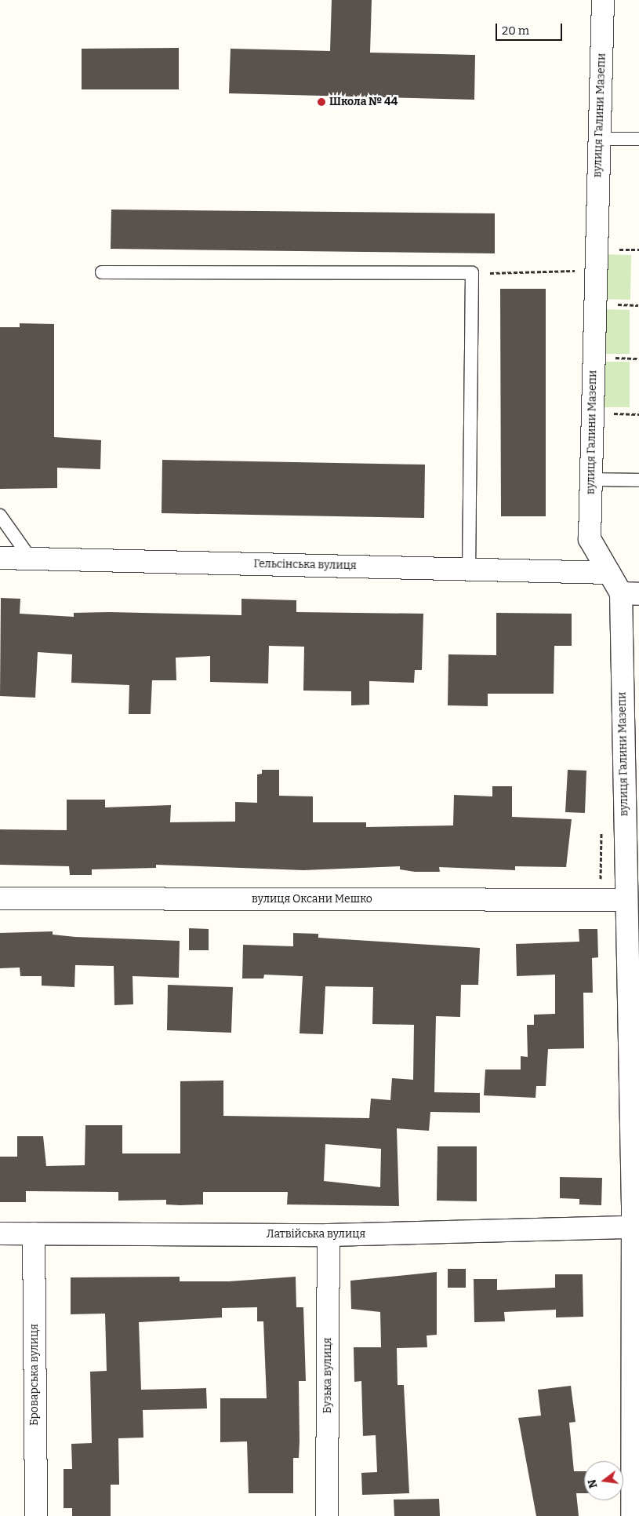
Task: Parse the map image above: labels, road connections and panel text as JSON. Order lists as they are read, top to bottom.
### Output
{
  "streets": {
    "street": [
      "вулиця Галини Мазепи",
      "Гельсінська вулиця",
      "вулиця Оксани Мешко",
      "Латвійська вулиця",
      "Броварська вулиця",
      "Бузька вулиця"
    ]
  },
  "crossings": [
    ["вулиця Галини Мазепи", "Гельсінська вулиця"],
    ["вулиця Галини Мазепи", "вулиця Оксани Мешко"],
    ["вулиця Галини Мазепи", "Латвійська вулиця"],
    ["Латвійська вулиця", "Броварська вулиця"],
    ["Латвійська вулиця", "Бузька вулиця"]
  ],
  "places": ["Школа № 44"],
  "scale_bar": "20 m",
  "north": "left"
}
